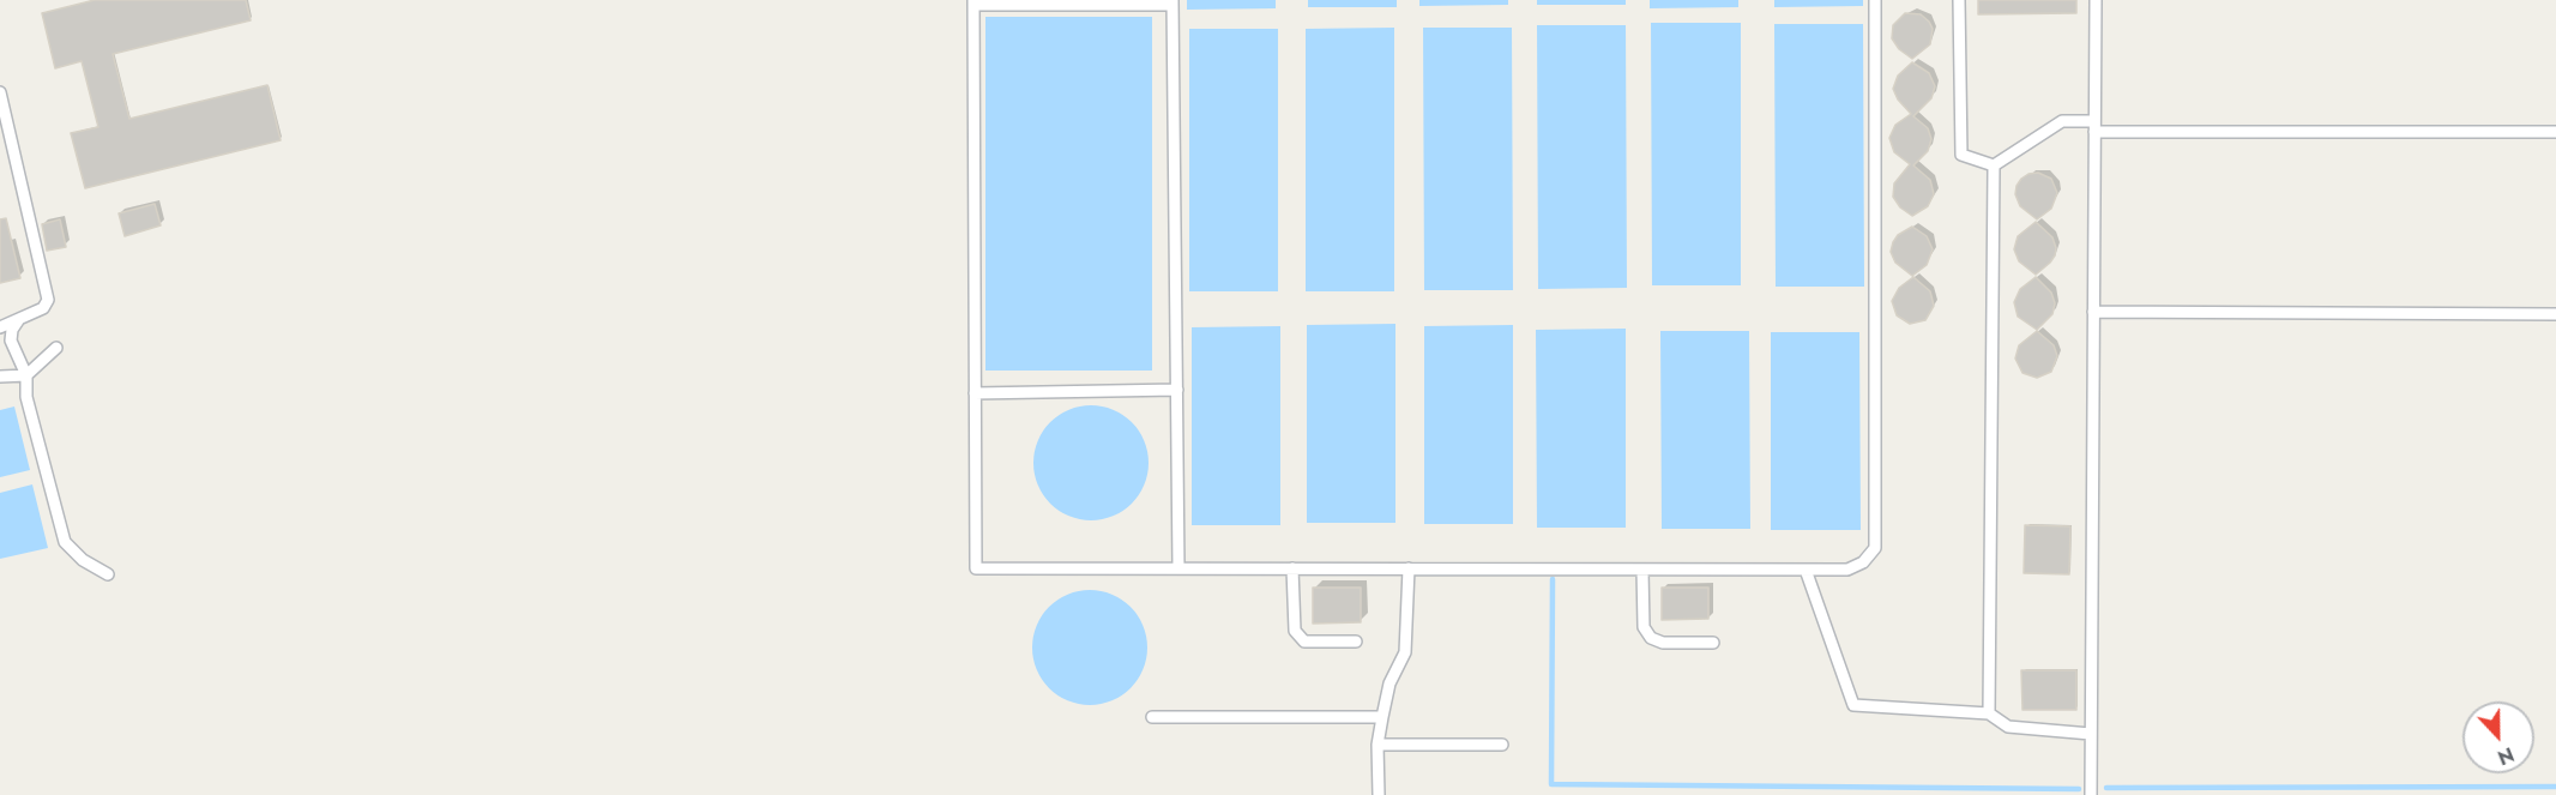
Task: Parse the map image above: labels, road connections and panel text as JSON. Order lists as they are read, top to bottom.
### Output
{
  "north": "bottom"
}
